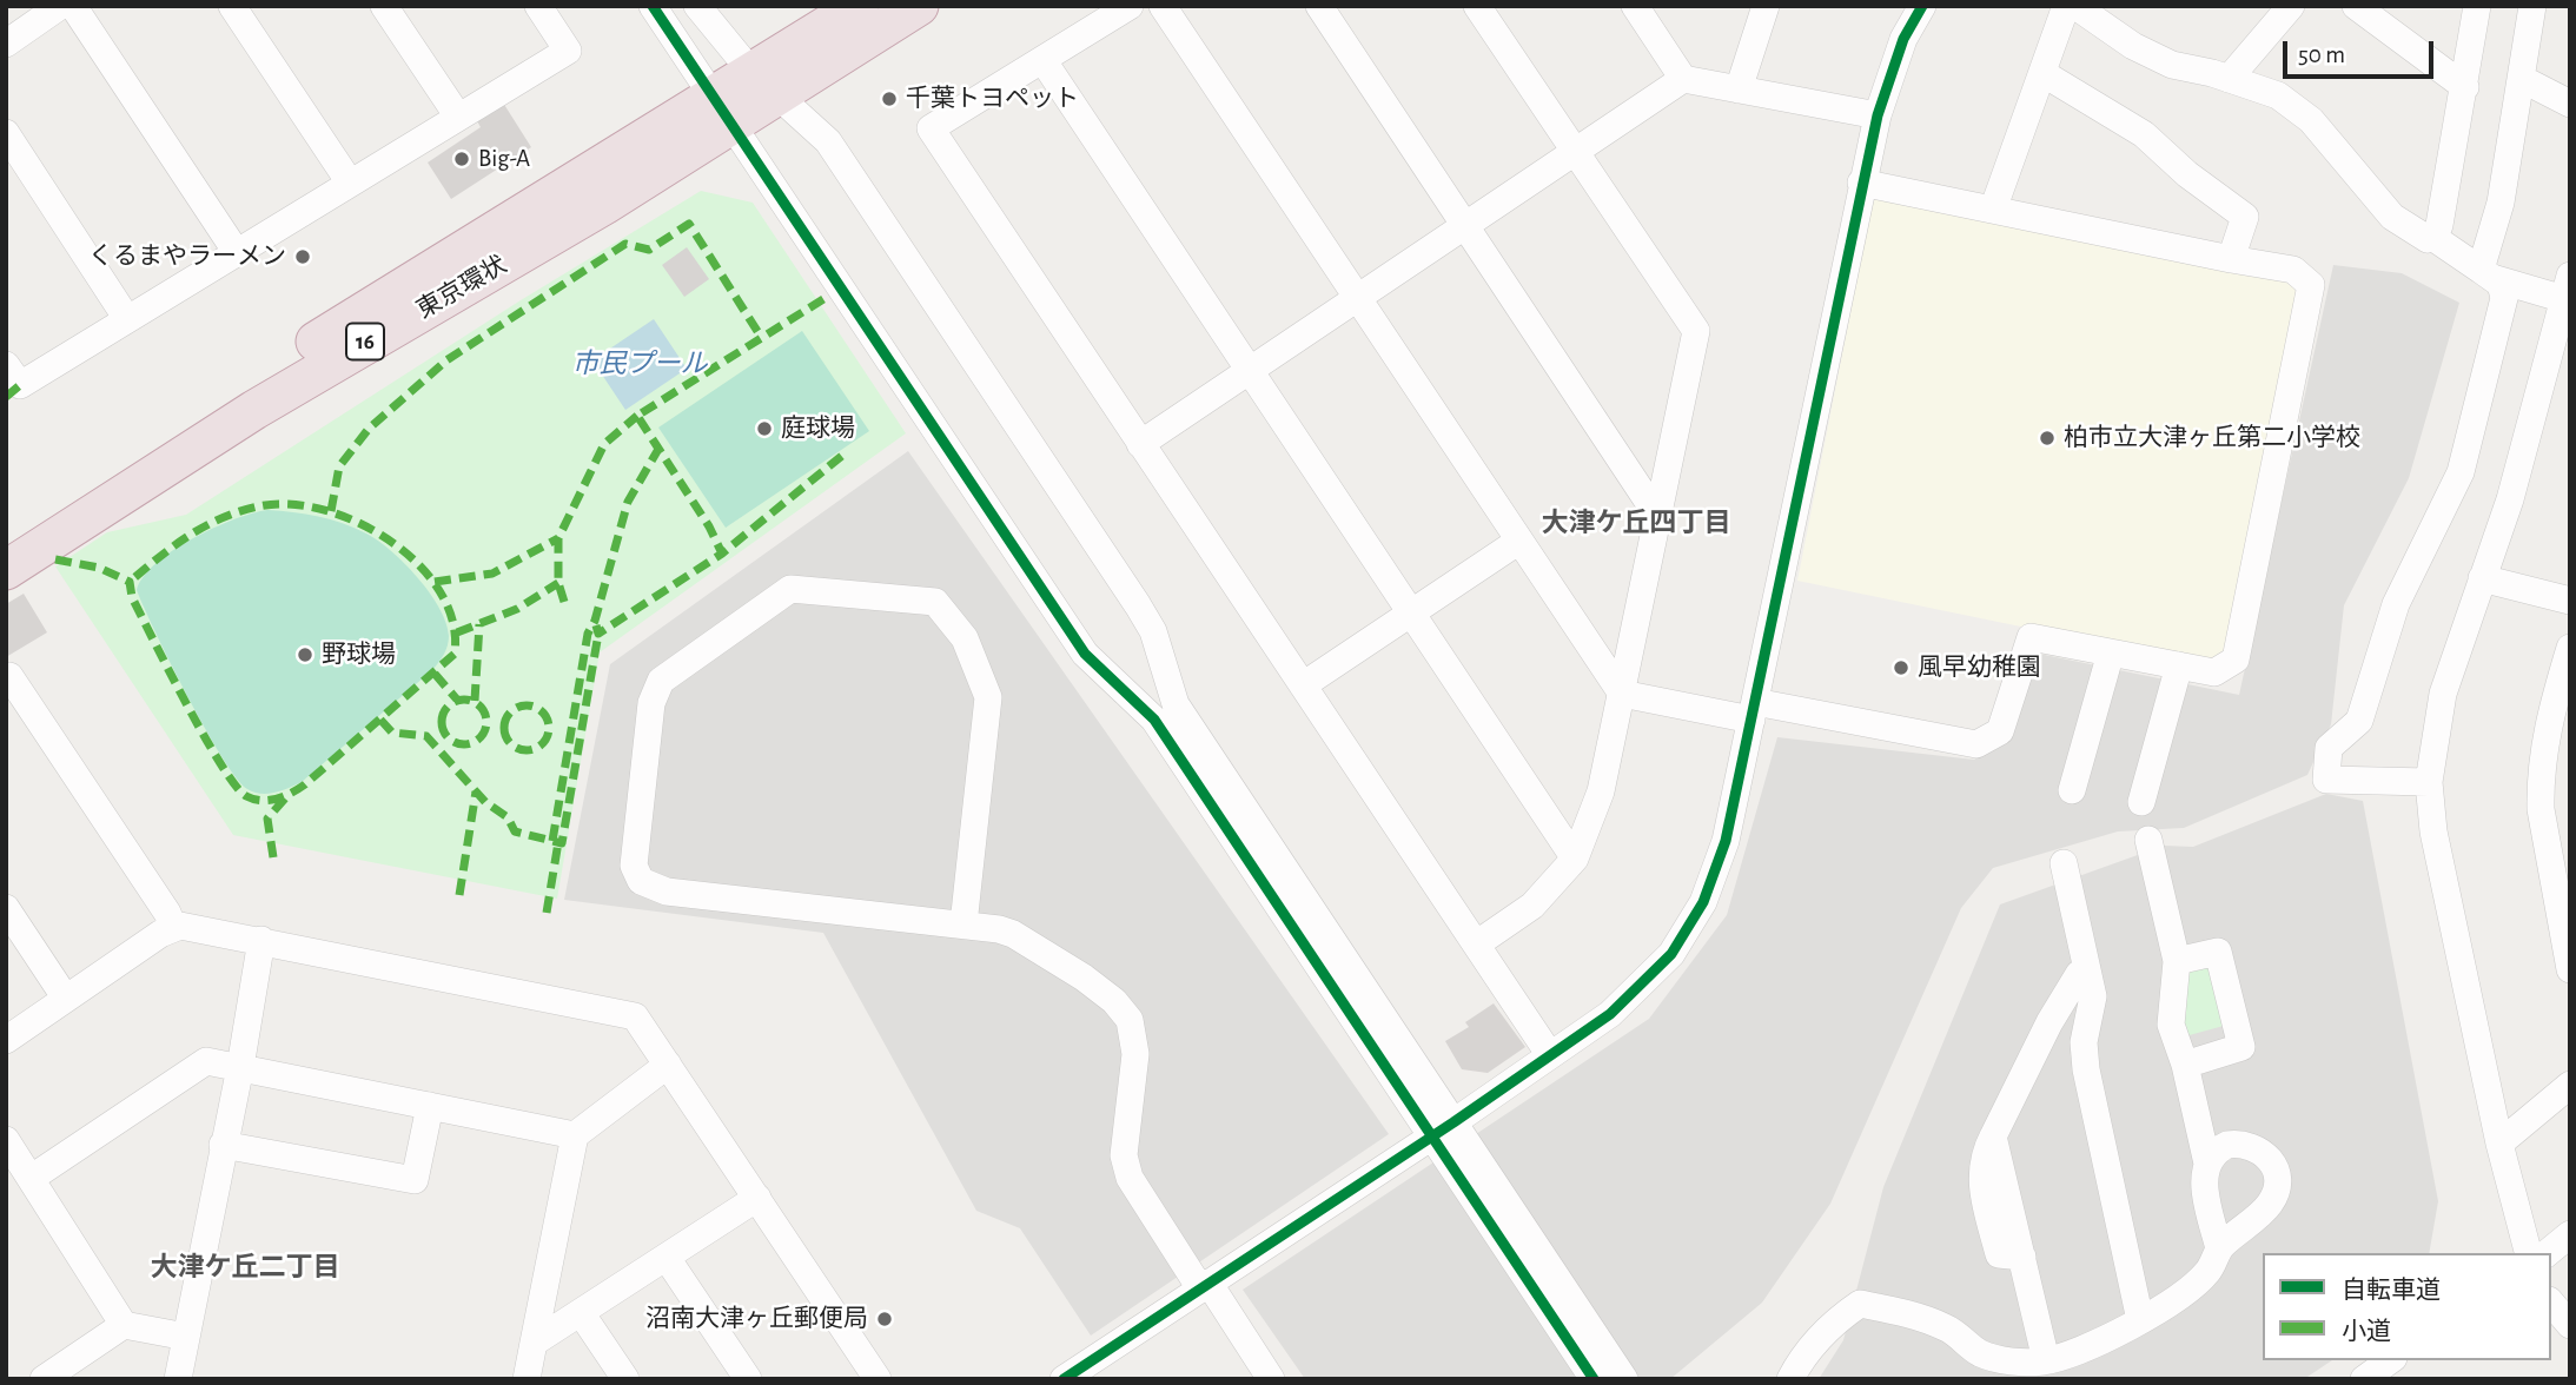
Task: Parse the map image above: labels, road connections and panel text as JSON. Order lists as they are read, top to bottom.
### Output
{
  "streets": {
    "highway": ["東京環状", "16"]
  },
  "districts": ["大津ケ丘四丁目", "大津ケ丘二丁目"],
  "water": ["市民プール"],
  "places": [
    "千葉トヨペット",
    "Big-A",
    "くるまやラーメン",
    "庭球場",
    "柏市立大津ヶ丘第二小学校",
    "野球場",
    "風早幼稚園",
    "沼南大津ヶ丘郵便局"
  ],
  "legend": ["自転車道", "小道"],
  "scale_bar": "50 m"
}
